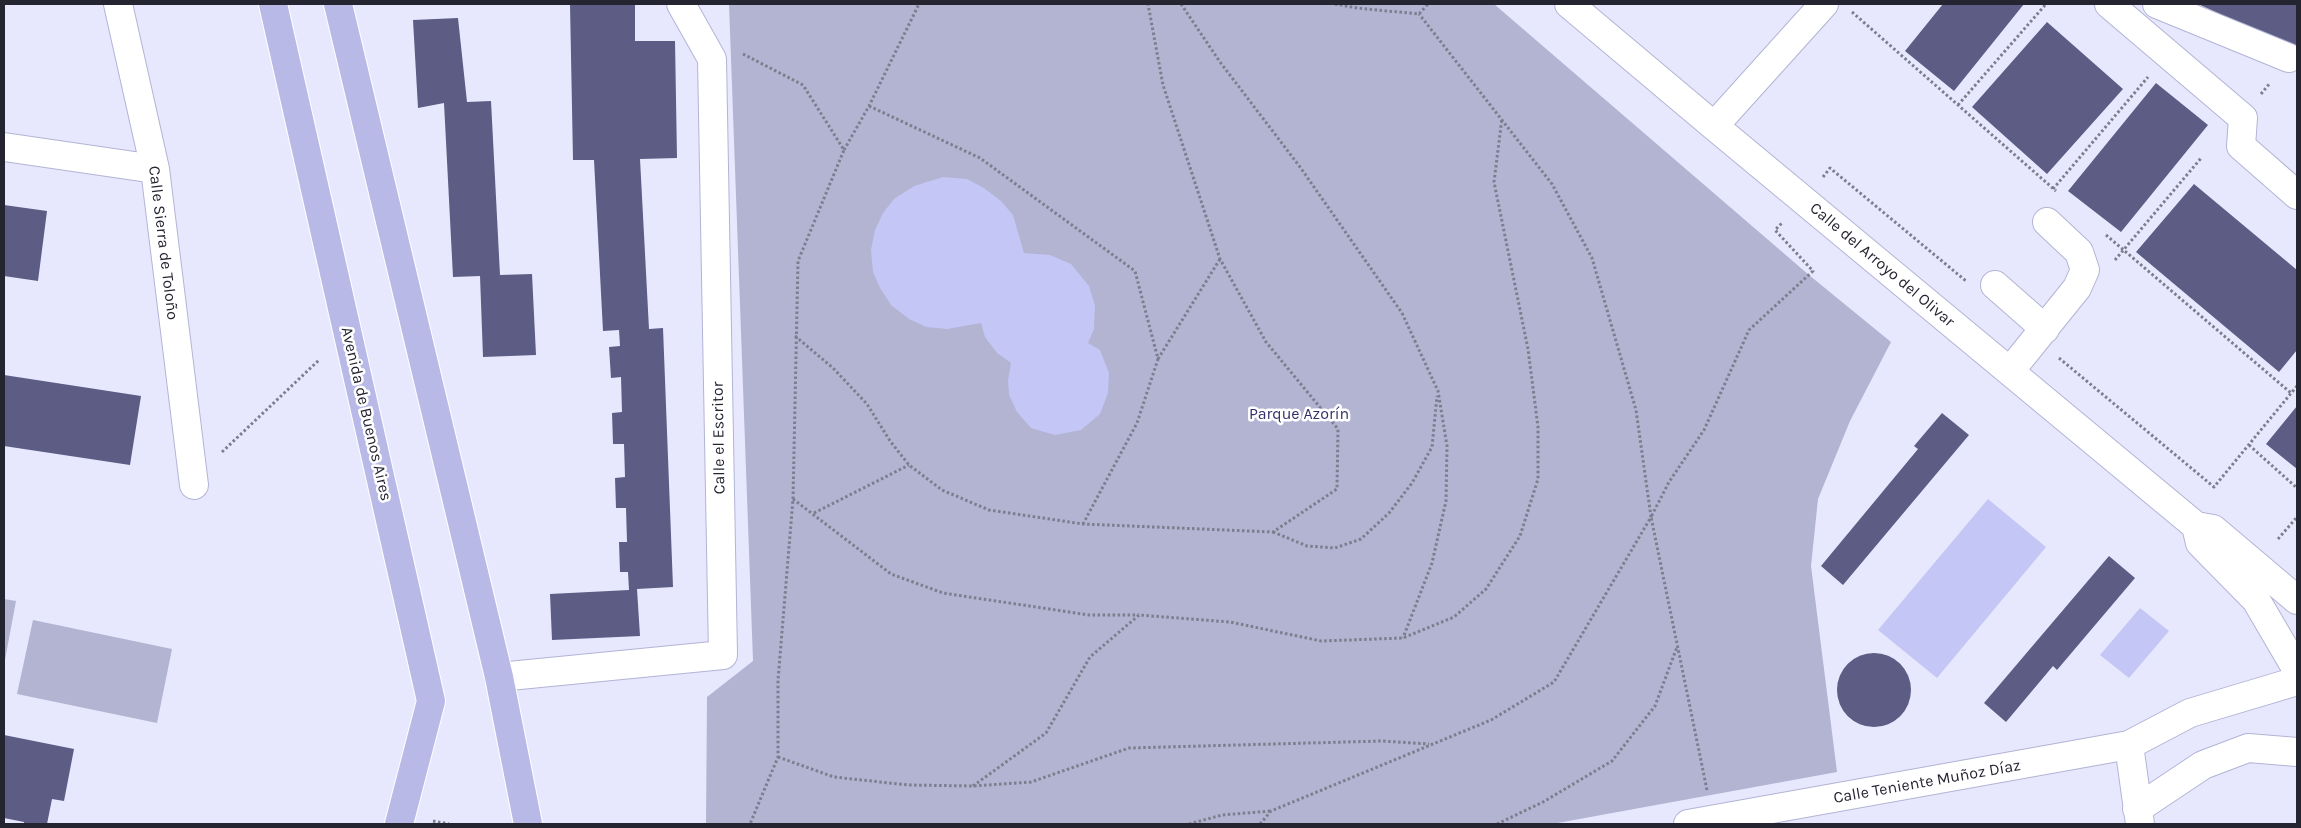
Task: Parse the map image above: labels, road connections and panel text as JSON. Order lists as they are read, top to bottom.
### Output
{
  "streets": {
    "main road": ["Avenida de Buenos Aires"],
    "street": [
      "Calle Sierra de Toloño",
      "Calle del Arroyo del Olivar",
      "Calle el Escritor",
      "Calle Teniente Muñoz Díaz"
    ]
  },
  "parks": ["Parque Azorín"]
}
